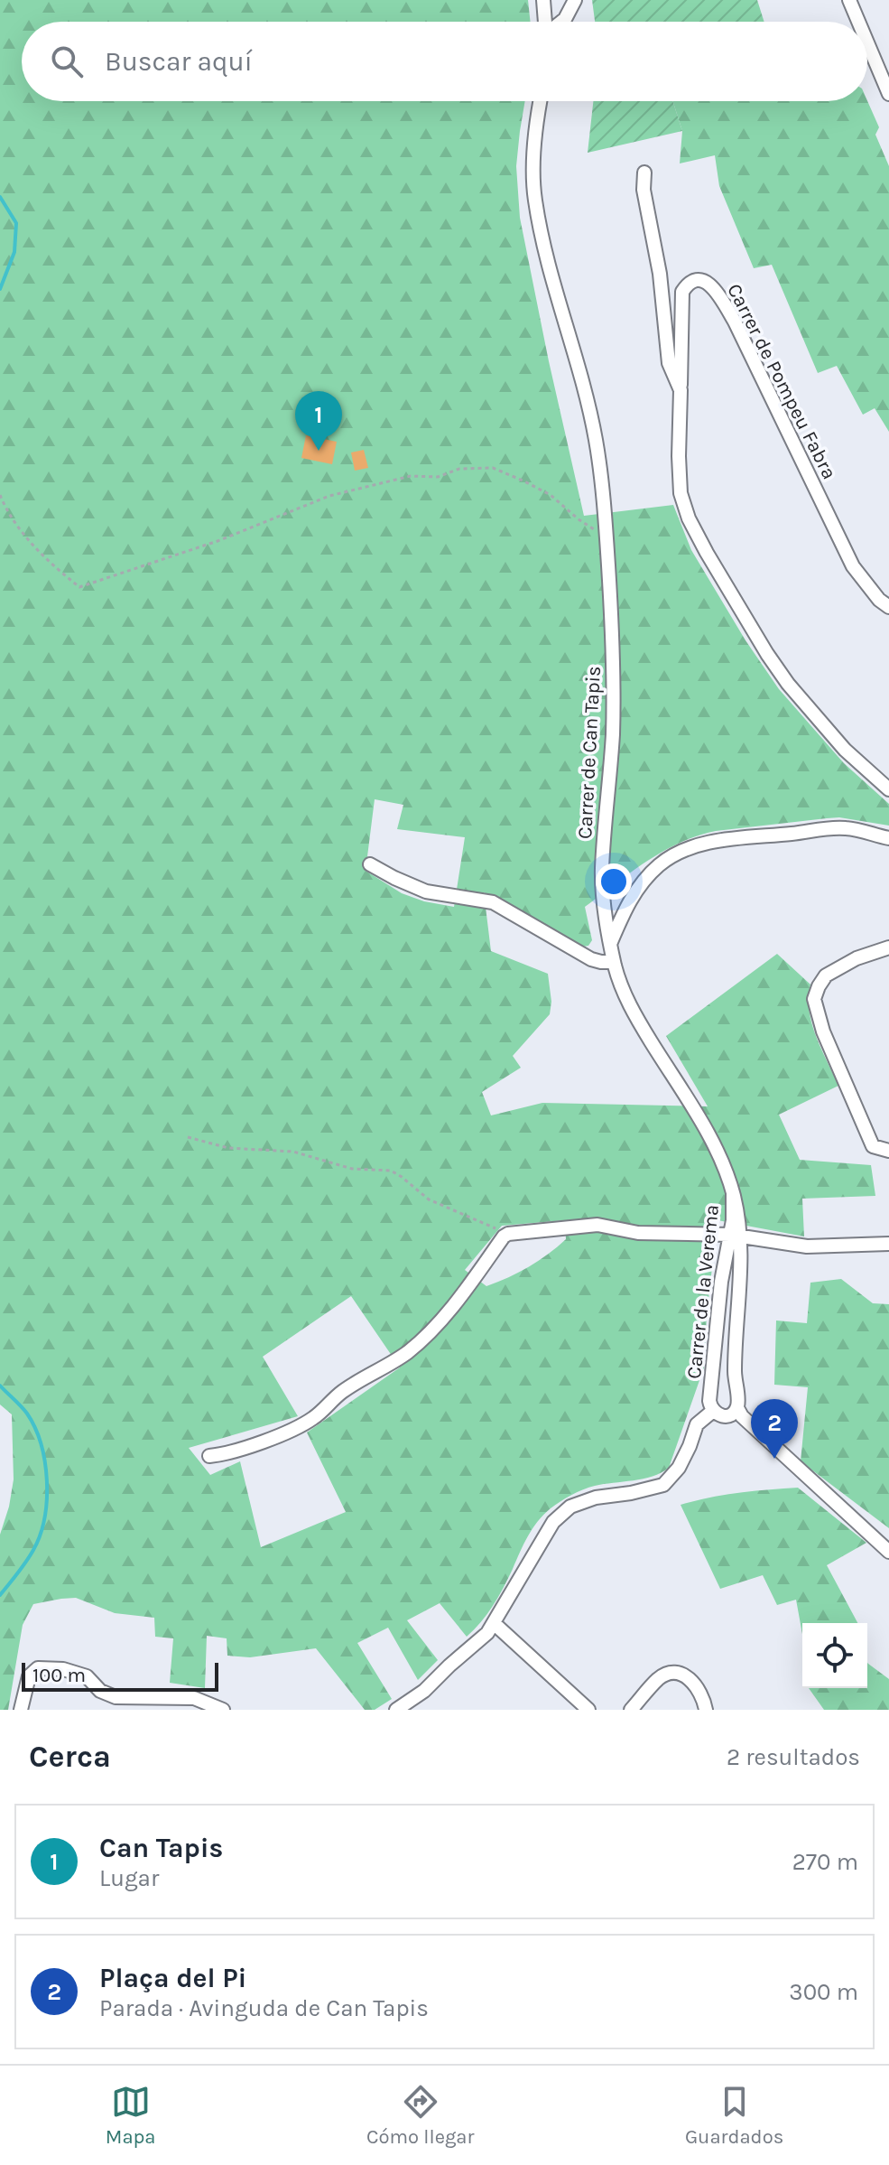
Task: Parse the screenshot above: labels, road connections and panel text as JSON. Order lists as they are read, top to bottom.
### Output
{
  "streets": {
    "street": ["Carrer de Pompeu Fabra", "Carrer de Can Tapis", "Carrer de la Verema"]
  },
  "crossings": [
    ["Carrer de Can Tapis", "Carrer de la Verema"]
  ],
  "scale_bar": "100 m",
  "page": {
    "search": "Buscar aquí",
    "pins": ["1", "2"],
    "scale": "100 m",
    "heading": ["Cerca", "2 resultados"],
    "list": [
      {
        "mark": "1",
        "name": "Can Tapis",
        "note": "Lugar",
        "value": "270 m"
      },
      {
        "mark": "2",
        "name": "Plaça del Pi",
        "note": "Parada · Avinguda de Can Tapis",
        "value": "300 m"
      }
    ],
    "nav": ["Mapa", "Cómo llegar", "Guardados"]
  }
}
